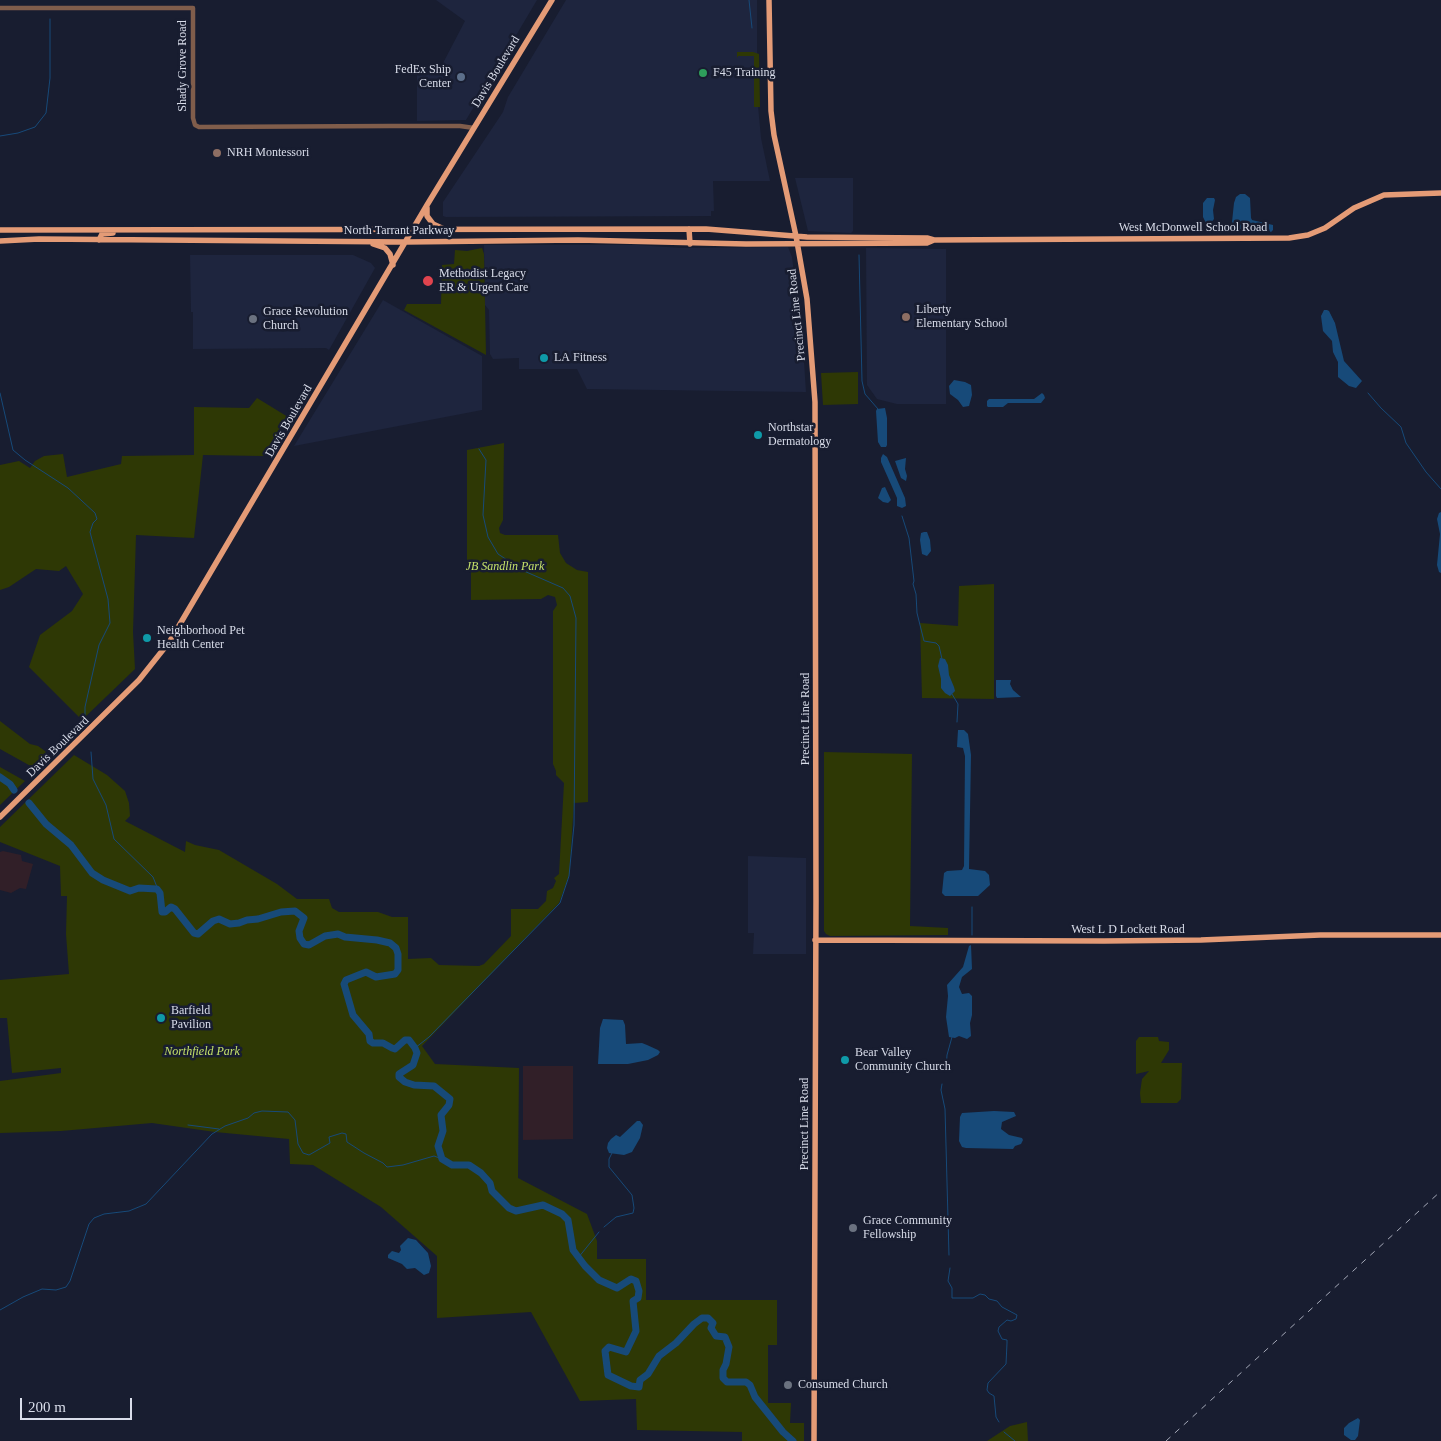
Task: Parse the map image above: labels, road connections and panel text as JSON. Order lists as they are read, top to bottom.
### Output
{
  "streets": {
    "main road": [
      "Davis Boulevard",
      "West McDonwell School Road",
      "North Tarrant Parkway",
      "Precinct Line Road",
      "West L D Lockett Road"
    ],
    "street": ["Shady Grove Road"]
  },
  "crossings": [
    ["Shady Grove Road", "Davis Boulevard"],
    ["Davis Boulevard", "North Tarrant Parkway"],
    ["West McDonwell School Road", "North Tarrant Parkway"],
    ["West McDonwell School Road", "Precinct Line Road"],
    ["North Tarrant Parkway", "Precinct Line Road"],
    ["Precinct Line Road", "West L D Lockett Road"]
  ],
  "parks": ["JB Sandlin Park", "Northfield Park"],
  "places": [
    "F45 Training",
    "FedEx Ship Center",
    "NRH Montessori",
    "Methodist Legacy ER & Urgent Care",
    "Liberty Elementary School",
    "Grace Revolution Church",
    "LA Fitness",
    "Northstar Dermatology",
    "Neighborhood Pet Health Center",
    "Barfield Pavilion",
    "Bear Valley Community Church",
    "Grace Community Fellowship",
    "Consumed Church"
  ],
  "scale_bar": "200 m"
}
